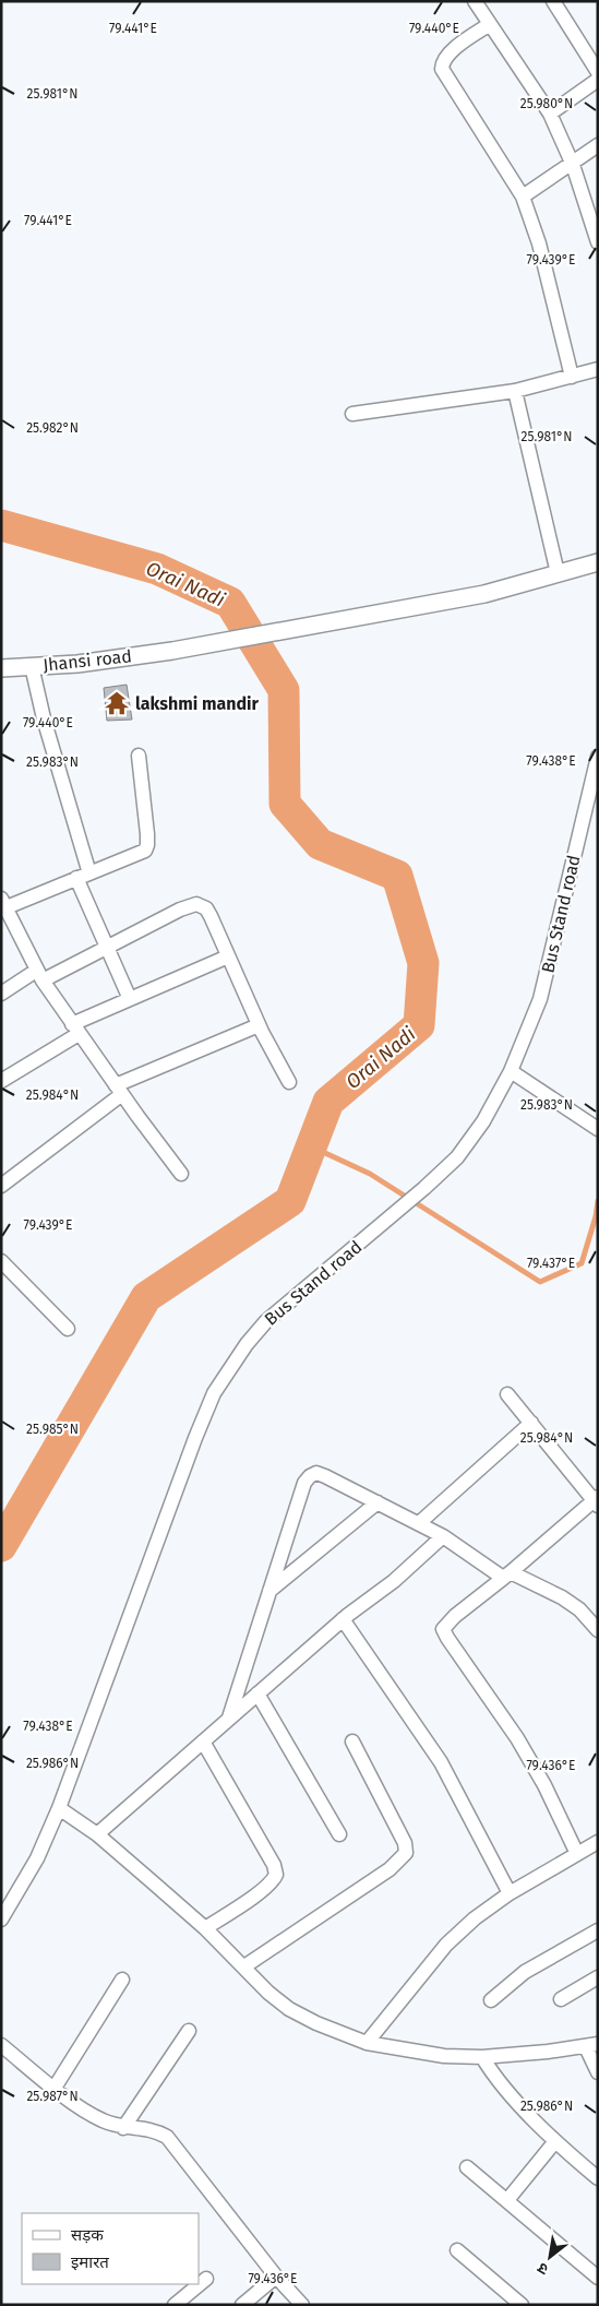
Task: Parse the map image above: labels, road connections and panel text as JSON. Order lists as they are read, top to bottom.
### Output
{
  "streets": {
    "street": ["Jhansi road", "Bus Stand road"]
  },
  "water": ["Orai Nadi"],
  "places": {
    "temple": ["lakshmi mandir"]
  },
  "legend": ["सड़क", "इमारत"],
  "north": "bottom left",
  "coordinates": [
    "79.441°E",
    "79.440°E",
    "25.981°N",
    "25.980°N",
    "79.439°E",
    "25.982°N",
    "79.438°E",
    "25.983°N",
    "25.984°N",
    "79.437°E",
    "25.985°N",
    "25.986°N",
    "79.436°E",
    "25.987°N"
  ]
}
